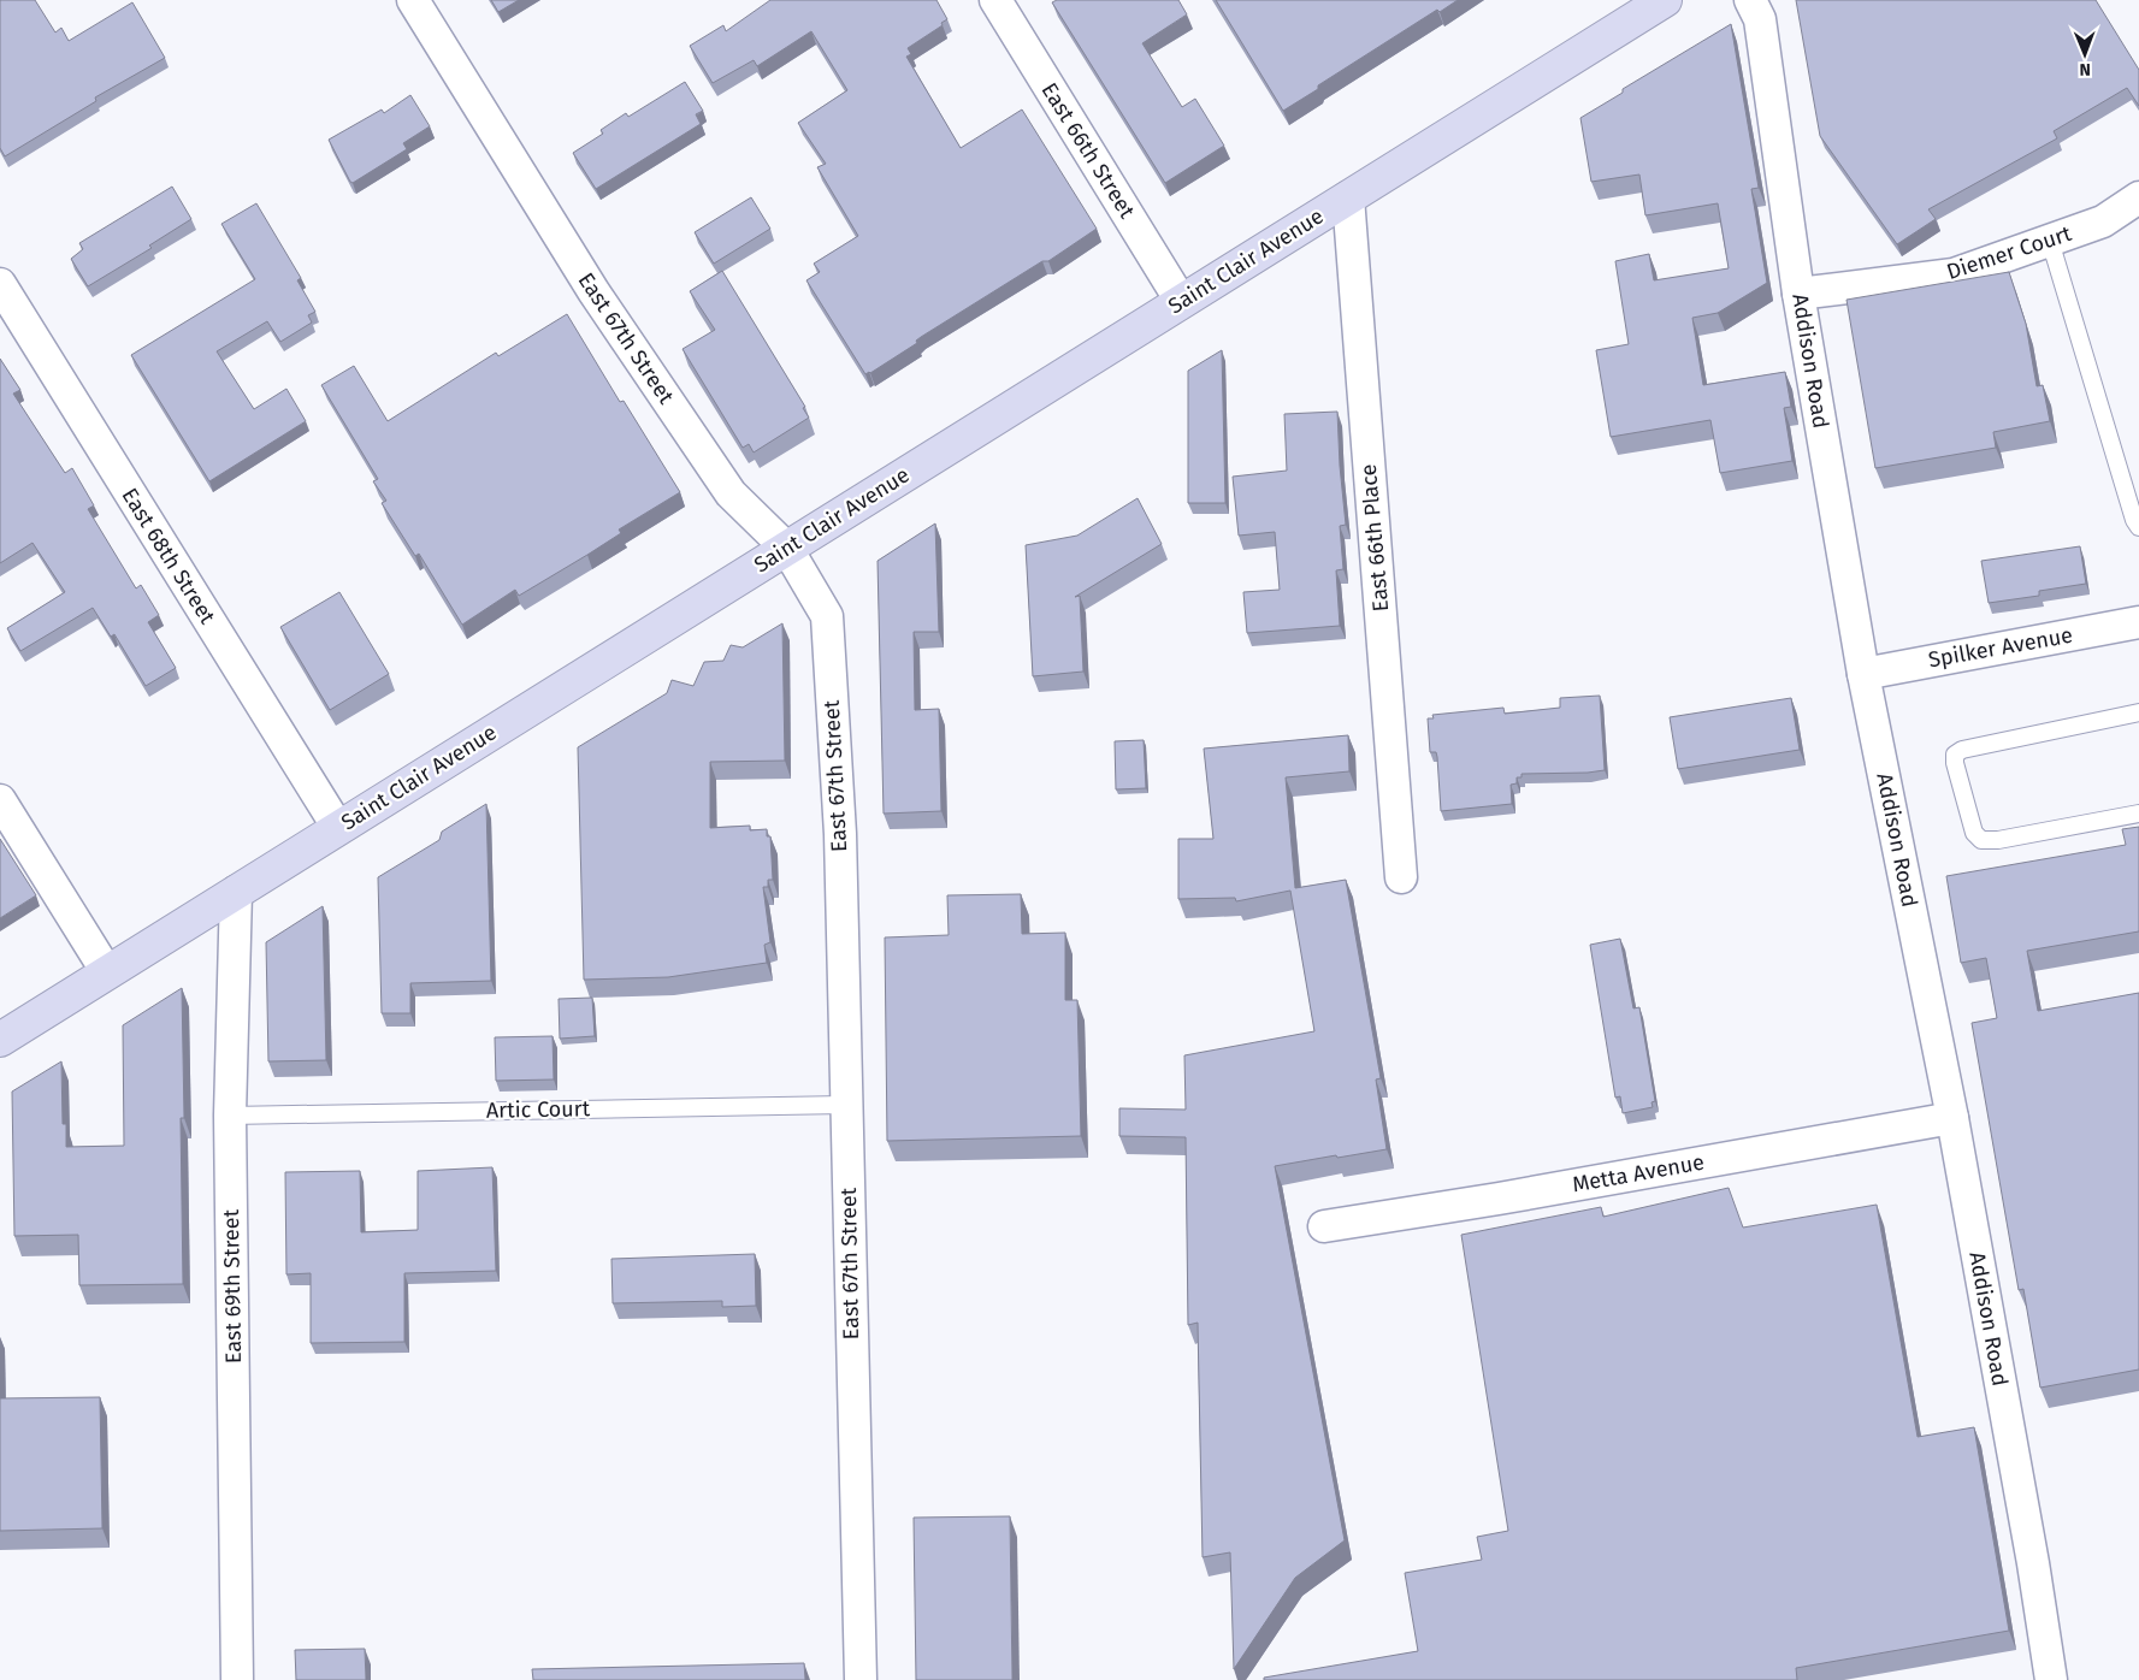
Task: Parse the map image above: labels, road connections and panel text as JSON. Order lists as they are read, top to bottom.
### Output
{
  "streets": {
    "main road": ["Saint Clair Avenue"],
    "street": [
      "East 66th Street",
      "Diemer Court",
      "East 67th Street",
      "Addison Road",
      "East 66th Place",
      "East 68th Street",
      "Spilker Avenue",
      "Metta Avenue",
      "East 69th Street"
    ],
    "lane": ["Artic Court"]
  },
  "crossings": [
    ["East 66th Street", "Saint Clair Avenue"],
    ["Diemer Court", "Addison Road"],
    ["Saint Clair Avenue", "East 67th Street"],
    ["Saint Clair Avenue", "East 66th Place"],
    ["Saint Clair Avenue", "East 68th Street"],
    ["Saint Clair Avenue", "East 69th Street"],
    ["East 67th Street", "Artic Court"],
    ["Addison Road", "Spilker Avenue"],
    ["Addison Road", "Metta Avenue"],
    ["Artic Court", "East 69th Street"]
  ],
  "north": "bottom"
}
